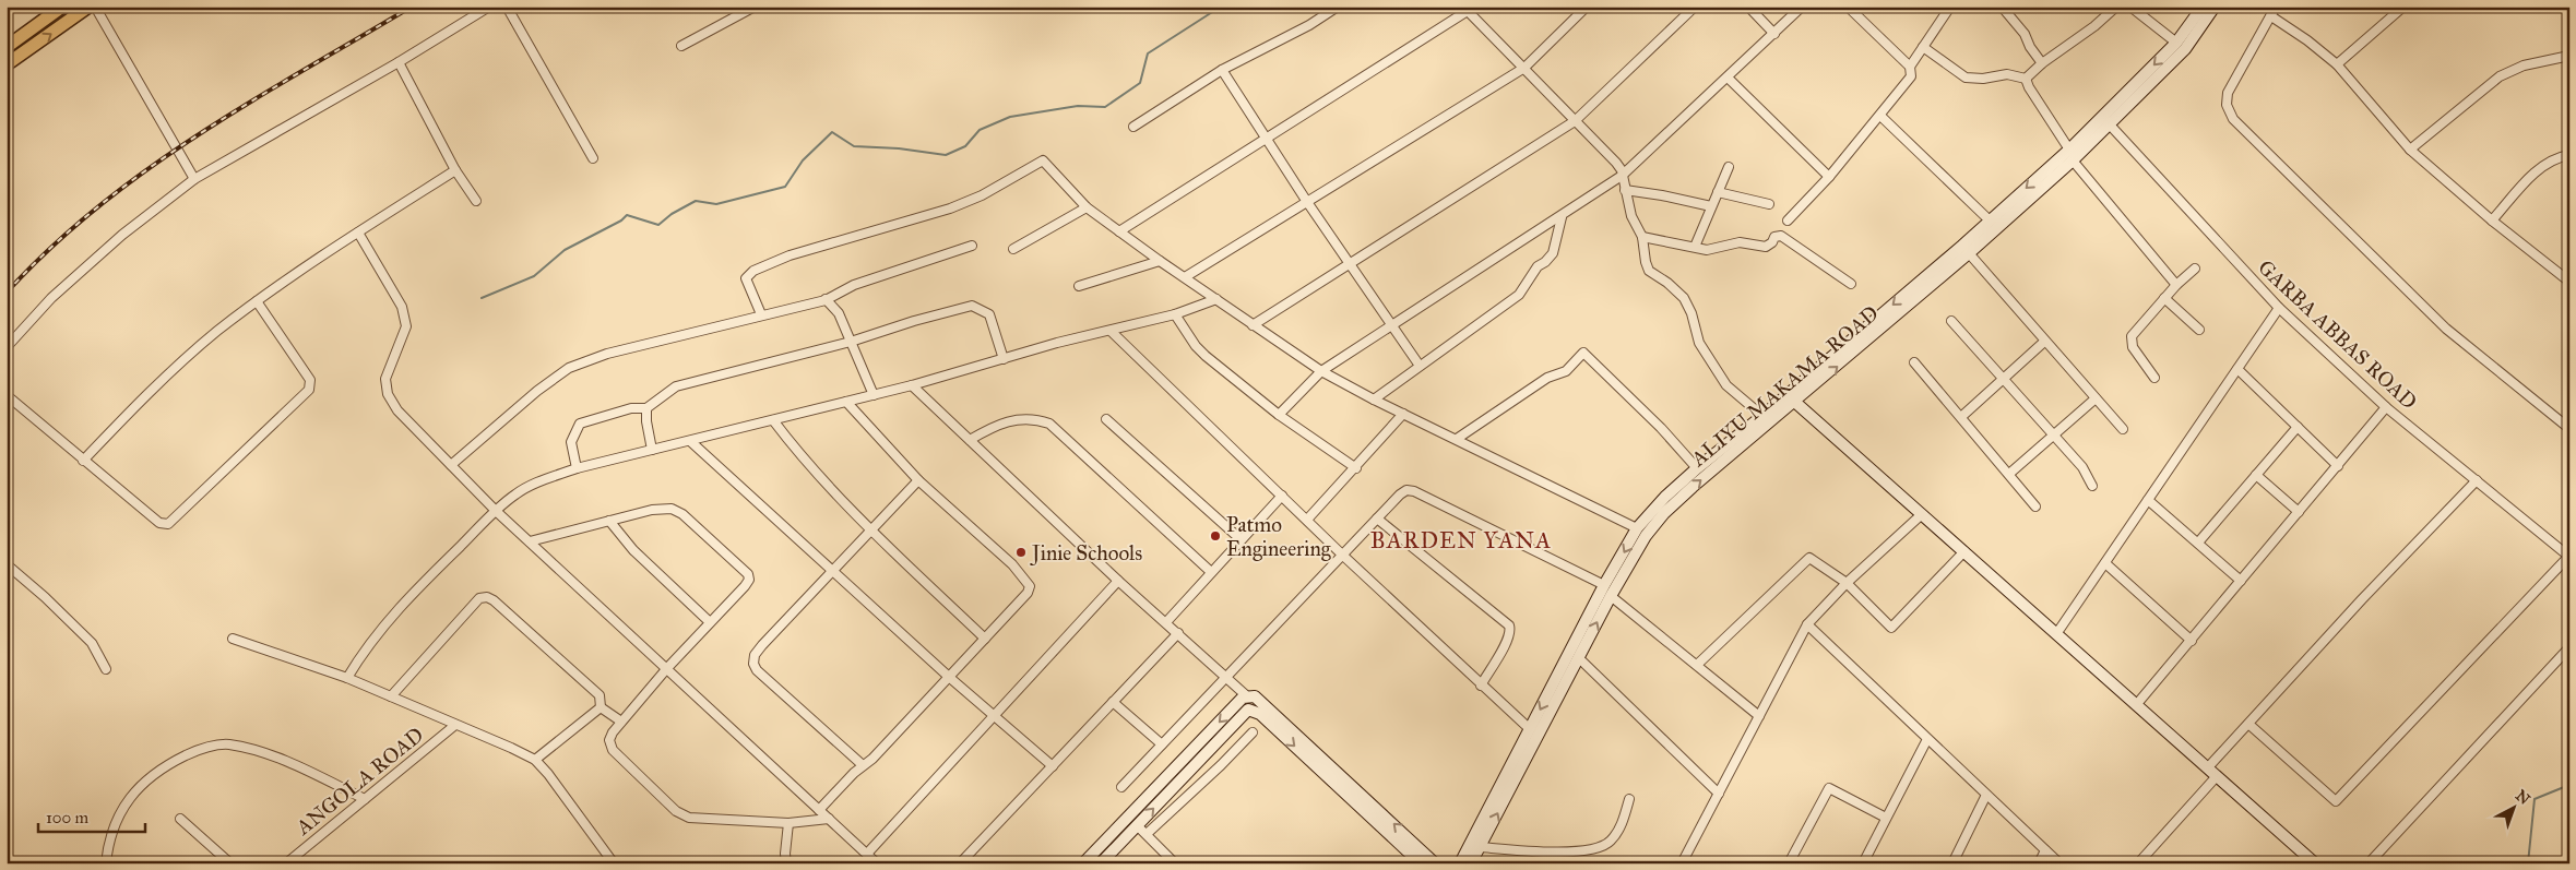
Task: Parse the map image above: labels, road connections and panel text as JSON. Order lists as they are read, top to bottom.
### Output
{
  "streets": {
    "street": ["GARBA ABBAS ROAD", "ALIYU MAKAMA ROAD", "ANGOLA ROAD"]
  },
  "crossings": [
    ["GARBA ABBAS ROAD", "ALIYU MAKAMA ROAD"]
  ],
  "districts": ["BARDEN YANA"],
  "places": ["Patmo Engineering", "Jinie Schools"],
  "scale_bar": "100 m",
  "north": "top right"
}
